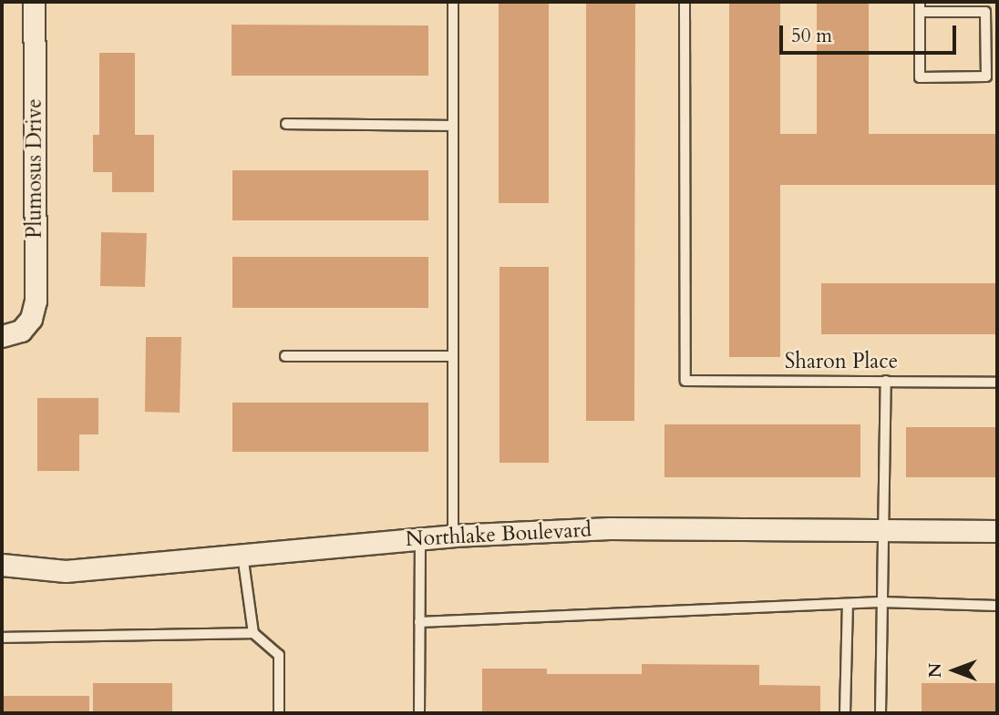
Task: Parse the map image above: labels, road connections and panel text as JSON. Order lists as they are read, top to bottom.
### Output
{
  "streets": {
    "street": ["Plumosus Drive", "Northlake Boulevard"],
    "lane": ["Sharon Place"]
  },
  "scale_bar": "50 m",
  "north": "left"
}
